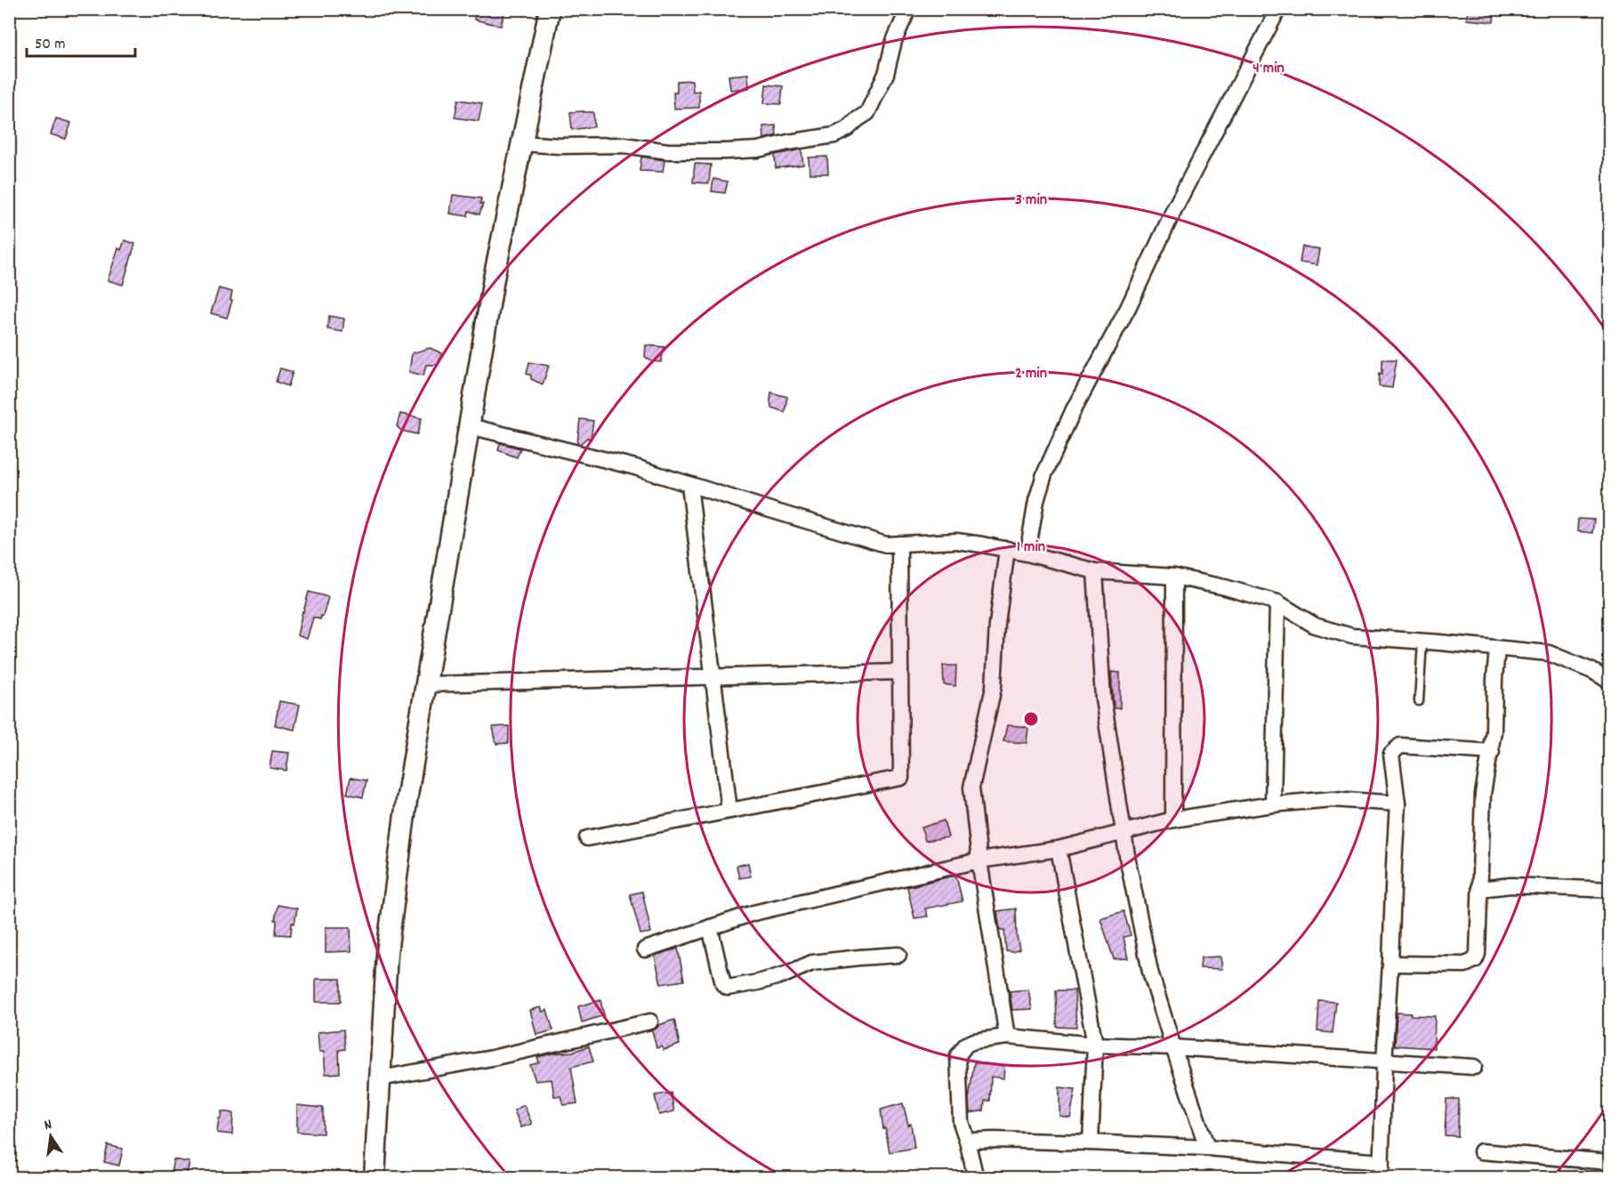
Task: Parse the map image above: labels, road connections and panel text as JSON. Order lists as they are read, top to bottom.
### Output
{
  "scale_bar": "50 m",
  "north": "top",
  "rings": [
    "4 min",
    "3 min",
    "2 min",
    "1 min"
  ]
}
